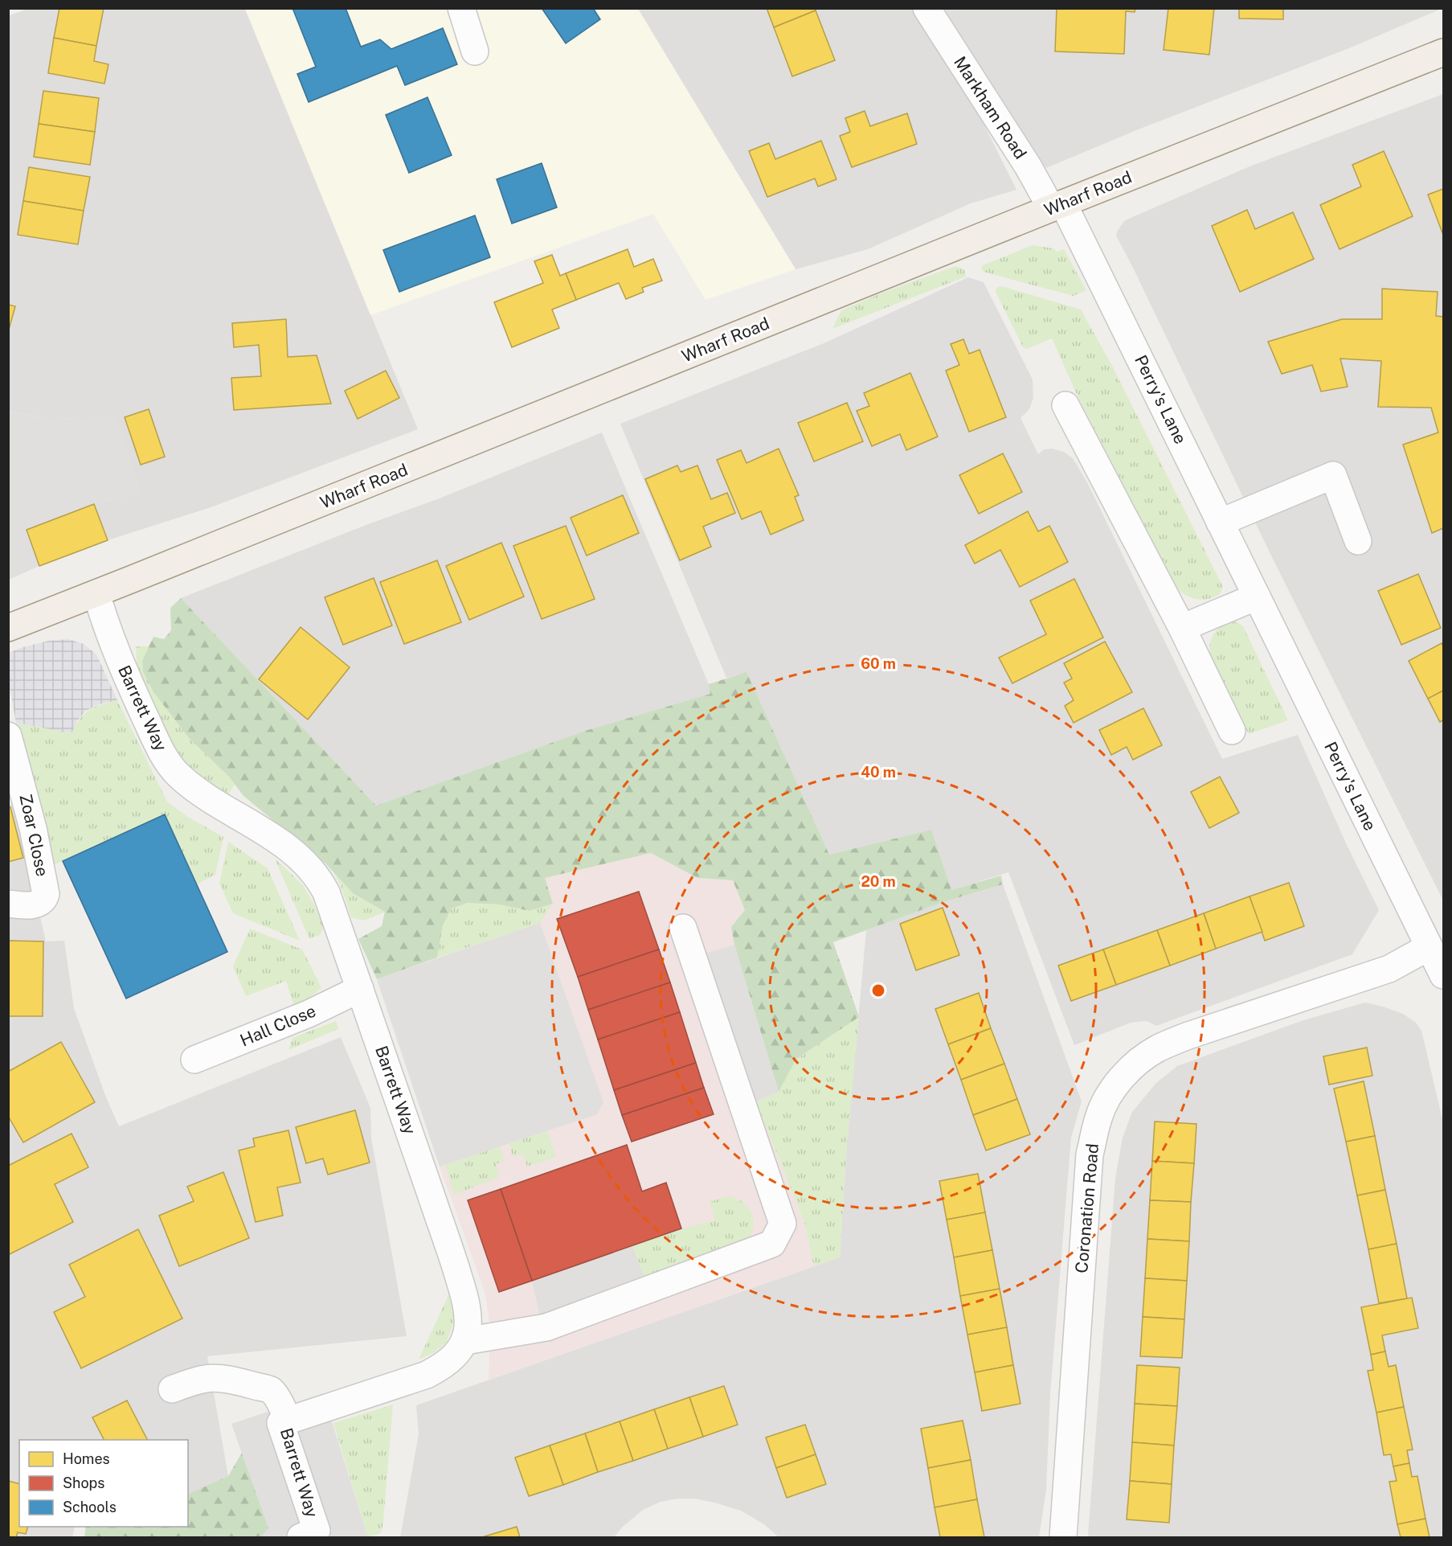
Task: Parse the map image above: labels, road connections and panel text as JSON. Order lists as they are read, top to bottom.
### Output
{
  "streets": {
    "main road": ["Wharf Road"],
    "street": [
      "Markham Road",
      "Perry's Lane",
      "Barrett Way",
      "Zoar Close",
      "Hall Close",
      "Coronation Road"
    ]
  },
  "crossings": [
    ["Markham Road", "Wharf Road"],
    ["Markham Road", "Perry's Lane"],
    ["Wharf Road", "Perry's Lane"],
    ["Wharf Road", "Barrett Way"],
    ["Perry's Lane", "Coronation Road"],
    ["Barrett Way", "Hall Close"]
  ],
  "legend": ["Homes", "Shops", "Schools"],
  "rings": ["60 m", "40 m", "20 m"]
}
